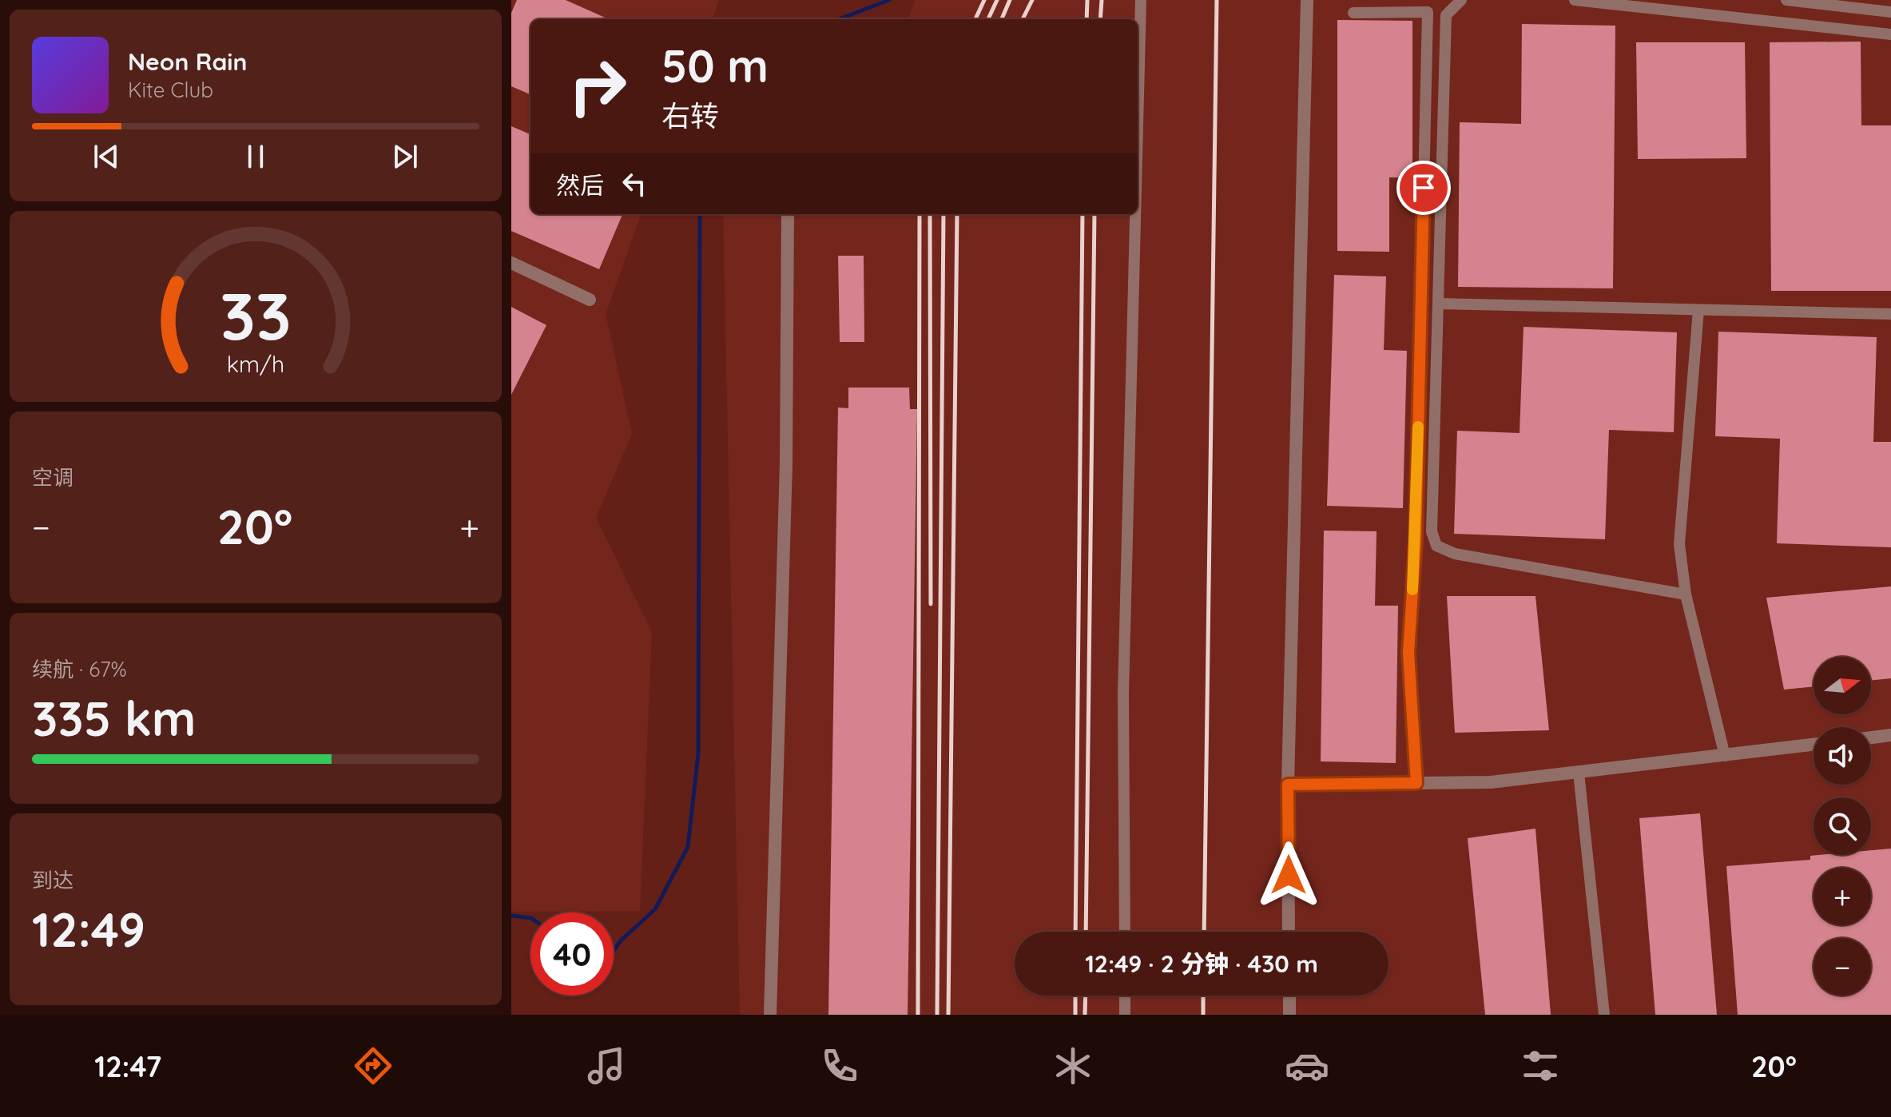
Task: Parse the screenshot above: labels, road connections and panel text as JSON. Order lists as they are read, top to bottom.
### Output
{
  "north": "right",
  "page": {
    "turn": ["50 m", "右转"],
    "song": ["Neon Rain", "Kite Club"],
    "then": "然后",
    "tile": [
      "空调",
      ["续航 · 67%", "335 km"],
      ["到达", "12:49"]
    ],
    "heat": ["−", "20°", "+"],
    "map_buttons": ["+", "−"],
    "limit": "40",
    "trip": "12:49 · 2 分钟 · 430 m",
    "tabs": ["12:47", "20°"],
    "gauge": ["33", "km/h"]
  }
}
